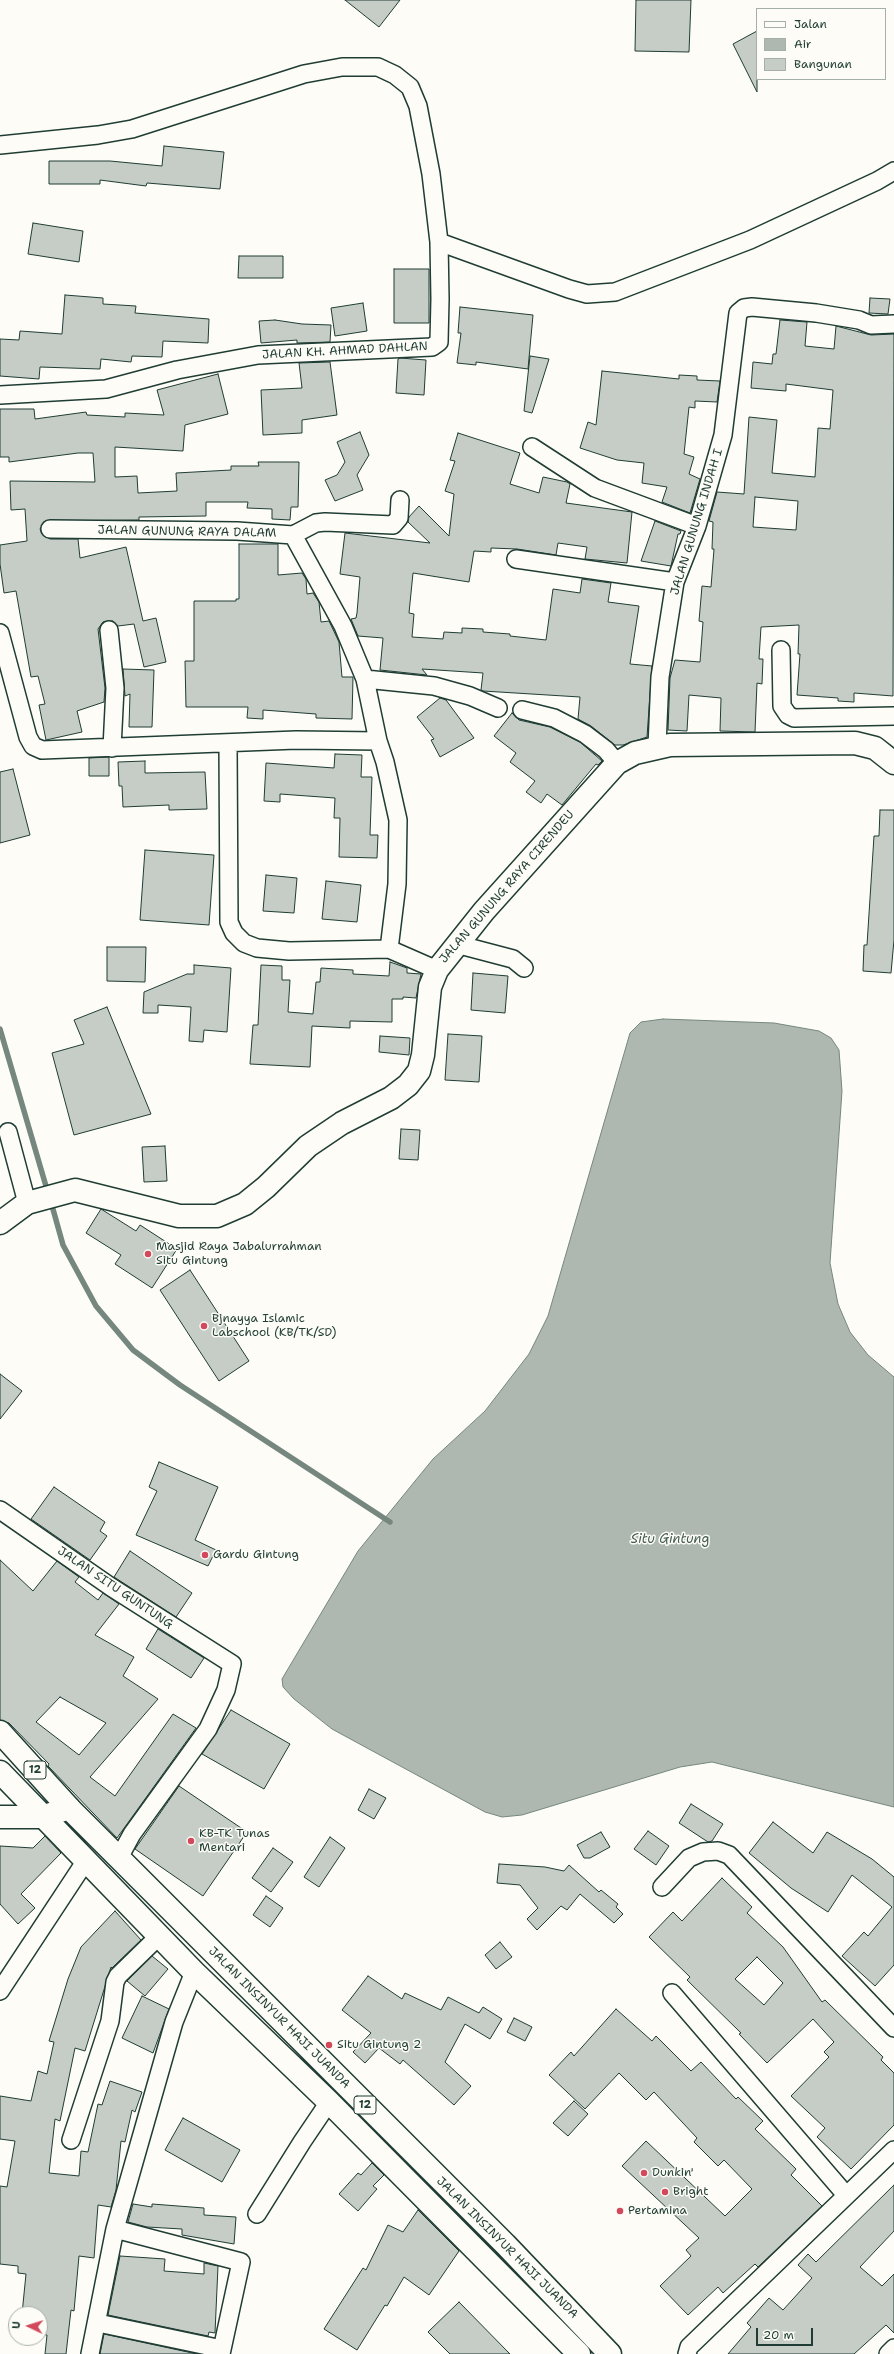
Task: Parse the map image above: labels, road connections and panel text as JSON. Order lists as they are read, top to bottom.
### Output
{
  "streets": {
    "main road": ["JALAN GUNUNG RAYA CIRENDEU", "12", "JALAN INSINYUR HAJI JUANDA"],
    "street": [
      "JALAN KH. AHMAD DAHLAN",
      "JALAN GUNUNG INDAH I",
      "JALAN GUNUNG RAYA DALAM",
      "JALAN SITU GUNTUNG"
    ]
  },
  "crossings": [
    ["JALAN GUNUNG INDAH I", "JALAN GUNUNG RAYA CIRENDEU"],
    ["JALAN SITU GUNTUNG", "JALAN INSINYUR HAJI JUANDA"]
  ],
  "water": ["Situ Gintung"],
  "places": [
    "Masjid Raya Jabalurrahman Situ Gintung",
    "Bjnayya Islamic Labschool (KB/TK/SD)",
    "Gardu Gintung",
    "KB-TK Tunas Mentari",
    "Situ Gintung 2",
    "Dunkin'",
    "Bright",
    "Pertamina"
  ],
  "legend": ["Jalan", "Air", "Bangunan"],
  "scale_bar": "20 m",
  "north": "left"
}
